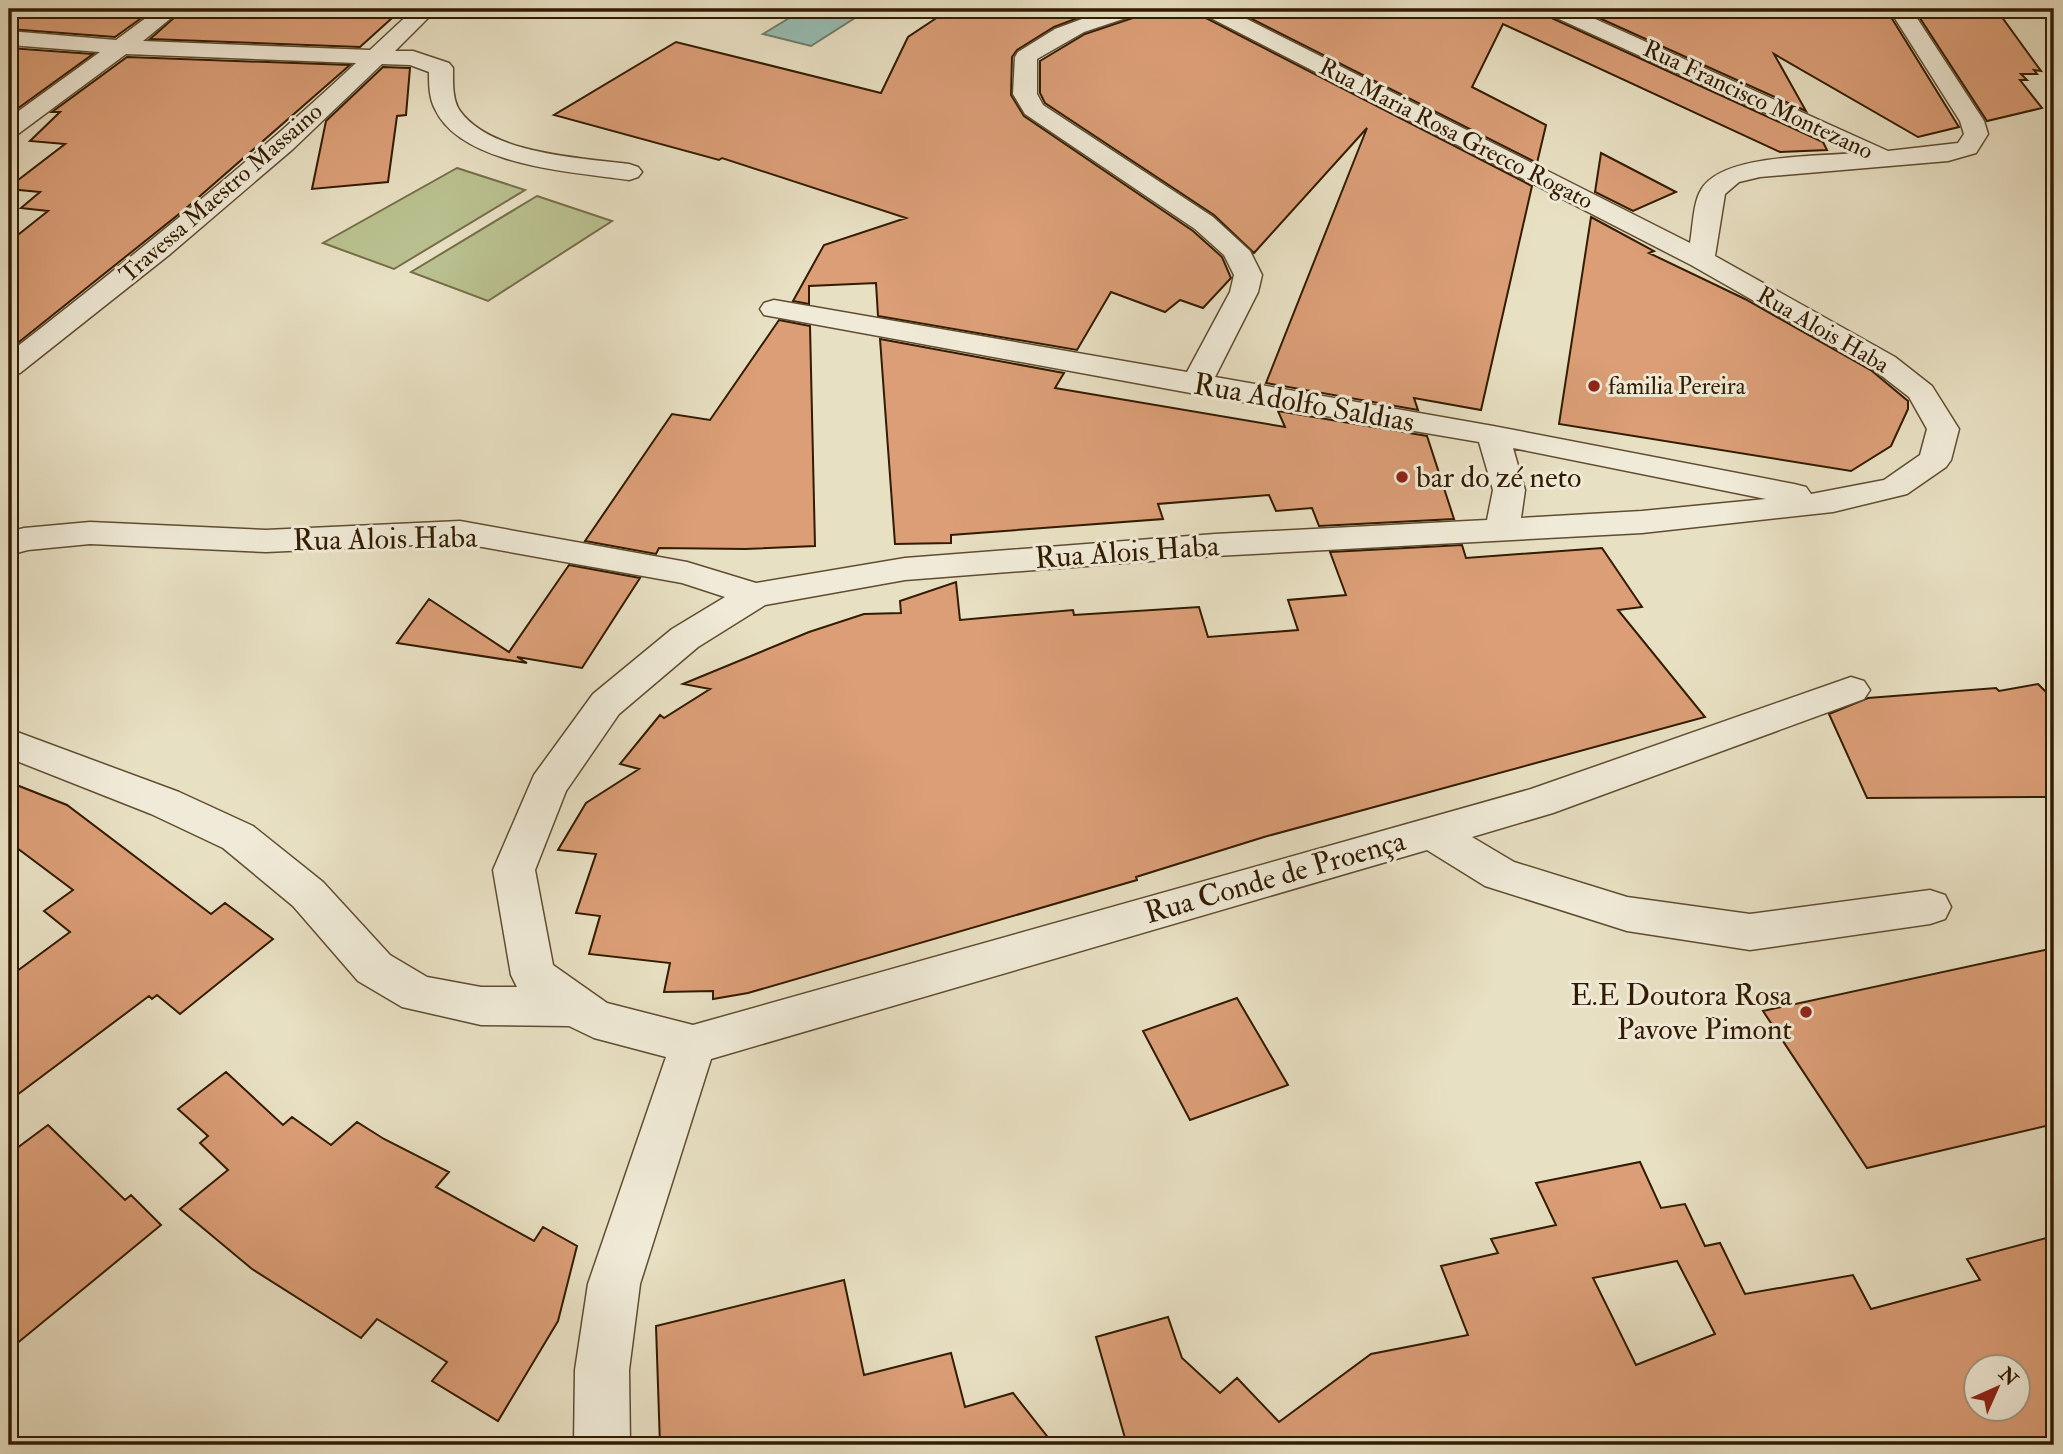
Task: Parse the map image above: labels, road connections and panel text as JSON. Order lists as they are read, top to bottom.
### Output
{
  "streets": {
    "street": [
      "Rua Francisco Montezano",
      "Rua Maria Rosa Grecco Rogato",
      "Travessa Maestro Massaino",
      "Rua Alois Haba",
      "Rua Adolfo Saldias",
      "Rua Conde de Proença"
    ]
  },
  "crossings": [
    ["Rua Maria Rosa Grecco Rogato", "Rua Alois Haba"],
    ["Rua Alois Haba", "Rua Adolfo Saldias"],
    ["Rua Alois Haba", "Rua Conde de Proença"]
  ],
  "places": ["familia Pereira", "bar do zé neto", "E.E Doutora Rosa Pavove Pimont"],
  "north": "top right"
}
